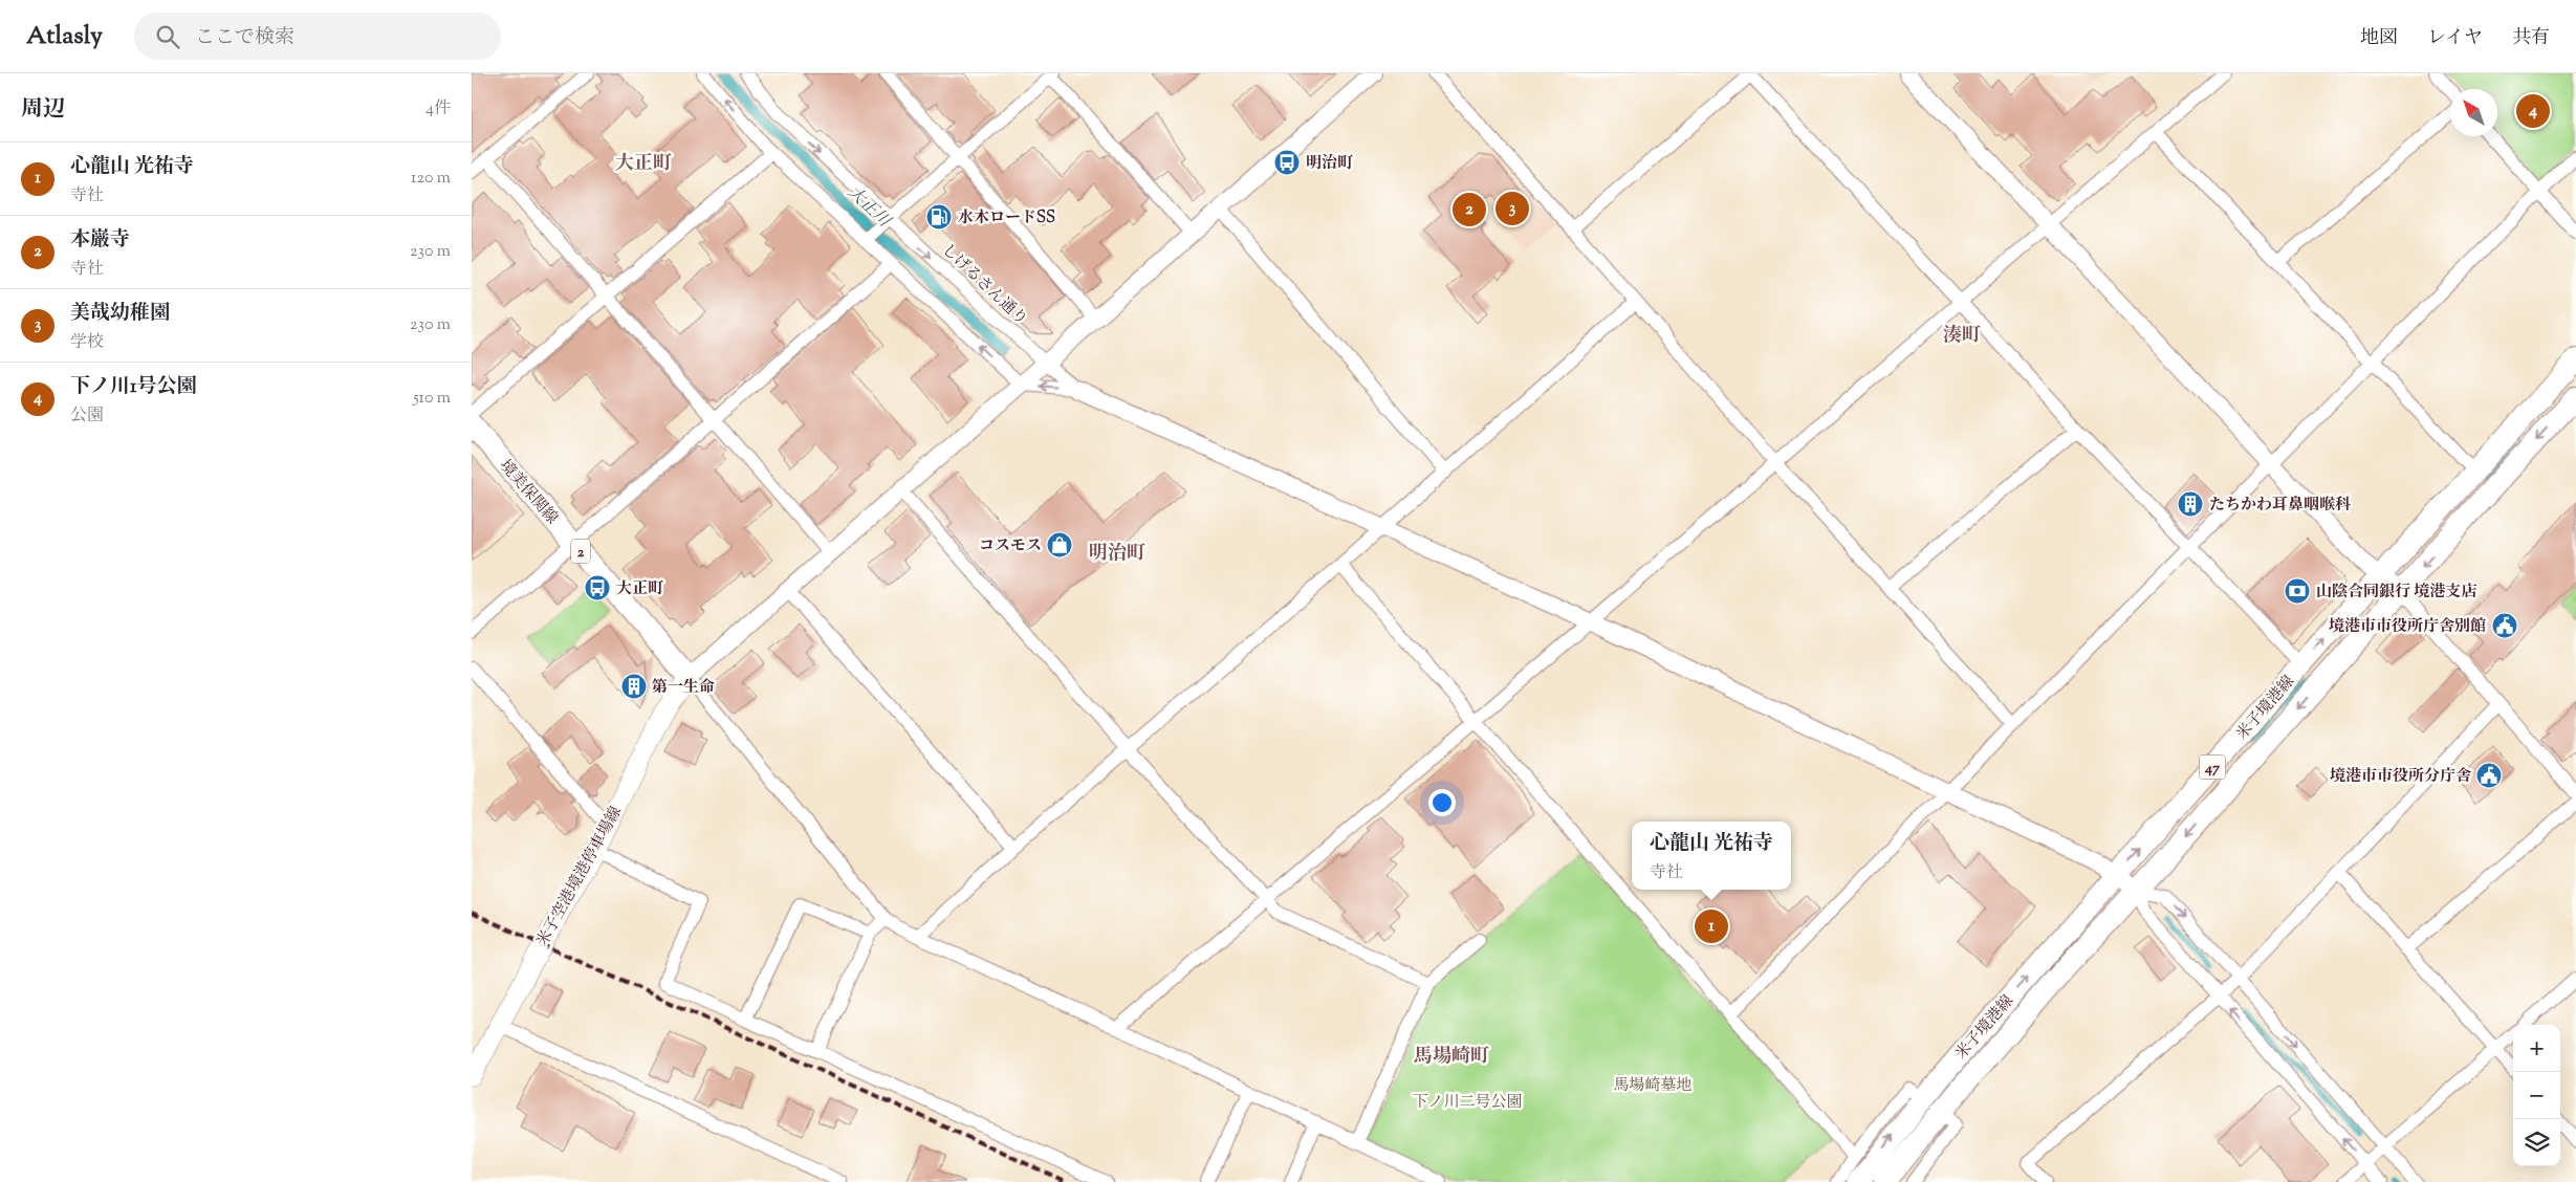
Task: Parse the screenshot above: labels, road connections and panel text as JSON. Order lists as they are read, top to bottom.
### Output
{
  "streets": {
    "main road": [
      "境美保関線",
      "2",
      "米子境港線",
      "47",
      "米子空港境港停車場線"
    ],
    "street": ["しげるさん通り"]
  },
  "crossings": [
    ["境美保関線", "米子空港境港停車場線"]
  ],
  "districts": [
    "大正町",
    "湊町",
    "明治町",
    "馬場崎町"
  ],
  "water": ["大正川"],
  "parks": ["馬場崎墓地", "下ノ川二号公園"],
  "places": {
    "bus stop": ["明治町", "大正町"],
    "fuel station": ["水木ロードSS"],
    "building": ["たちかわ耳鼻咽喉科", "第一生命"],
    "shop": ["コスモス"],
    "bank": ["山陰合同銀行 境港支店"],
    "public building": ["境港市市役所庁舎別館", "境港市市役所分庁舎"]
  },
  "north": "top left",
  "page": {
    "header": "Atlasly",
    "search": "ここで検索",
    "nav": ["地図", "レイヤ", "共有"],
    "heading": ["周辺", "4件"],
    "pins": [
      "4",
      "3",
      "2",
      "1"
    ],
    "list": [
      {
        "mark": "1",
        "name": "心龍山 光祐寺",
        "note": "寺社",
        "value": "120 m"
      },
      {
        "mark": "2",
        "name": "本巌寺",
        "note": "寺社",
        "value": "230 m"
      },
      {
        "mark": "3",
        "name": "美哉幼稚園",
        "note": "学校",
        "value": "230 m"
      },
      {
        "mark": "4",
        "name": "下ノ川1号公園",
        "note": "公園",
        "value": "510 m"
      }
    ],
    "popup": ["心龍山 光祐寺", "寺社"],
    "map_buttons": ["+", "−"]
  }
}
